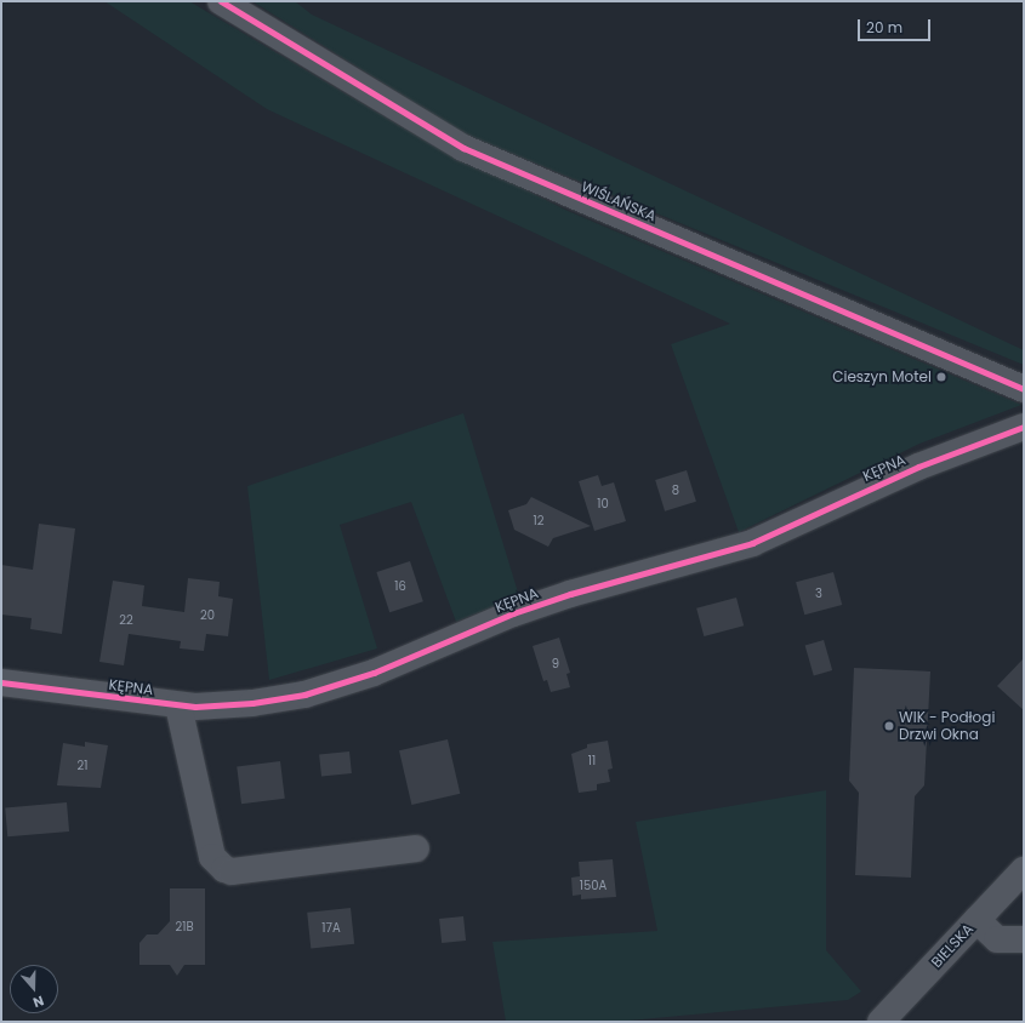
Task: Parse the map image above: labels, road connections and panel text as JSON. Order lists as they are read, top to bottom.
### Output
{
  "streets": {
    "street": ["WIŚLAŃSKA", "KĘPNA", "BIELSKA"]
  },
  "places": ["Cieszyn Motel", "WIK - Podłogi Drzwi Okna"],
  "house_numbers": [
    "8",
    "10",
    "12",
    "16",
    "3",
    "20",
    "22",
    "9",
    "11",
    "21",
    "150A",
    "21B",
    "17A"
  ],
  "scale_bar": "20 m",
  "north": "bottom"
}
